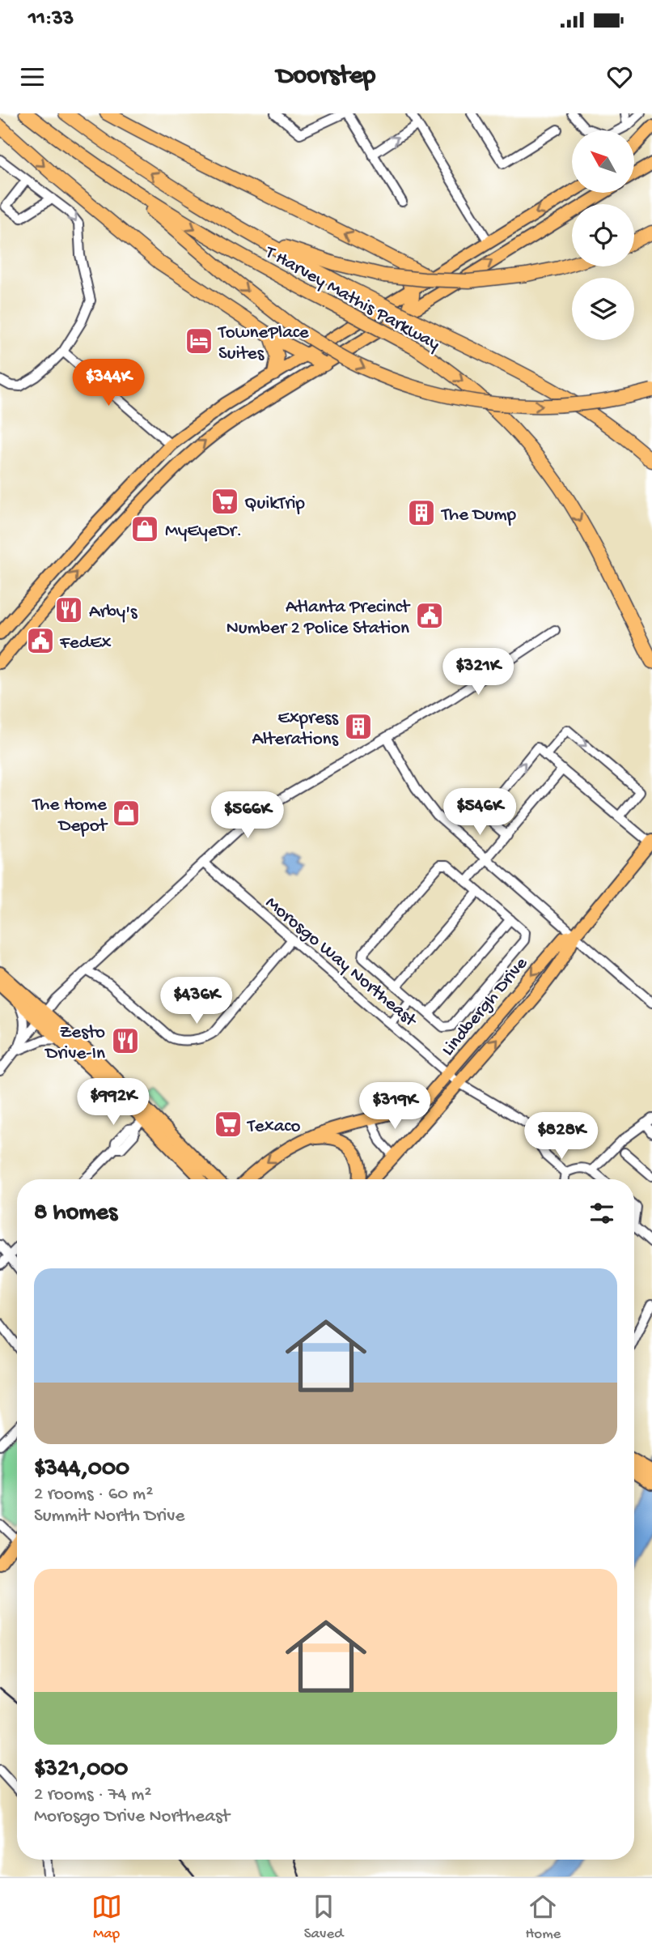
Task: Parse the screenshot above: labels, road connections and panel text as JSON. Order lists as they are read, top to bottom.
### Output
{
  "streets": {
    "highway": ["T Harvey Mathis Parkway"],
    "main road": ["Lindbergh Drive"],
    "street": ["Morosgo Way Northeast"]
  },
  "crossings": [
    ["Morosgo Way Northeast", "Lindbergh Drive"]
  ],
  "places": {
    "hotel": ["TownePlace Suites"],
    "supermarket": ["QuikTrip", "Texaco"],
    "building": ["The Dump", "Express Alterations"],
    "shop": ["MyEyeDr.", "The Home Depot"],
    "restaurant": ["Arby's", "Zesto Drive-In"],
    "public building": ["Atlanta Precinct Number 2 Police Station", "FedEx"]
  },
  "north": "top left",
  "page": {
    "status": "11:33",
    "header": "Doorstep",
    "price": [
      "$344K",
      "$321K",
      "$546K",
      "$566K",
      "$436K",
      "$992K",
      "$319K",
      "$828K"
    ],
    "heading": "8 homes",
    "list": [
      {
        "name": "$344,000",
        "note": "2 rooms · 60 m² · Summit North Drive"
      },
      {
        "name": "$321,000",
        "note": "2 rooms · 74 m² · Morosgo Drive Northeast"
      }
    ],
    "tabs": ["Map", "Saved", "Home"]
  }
}
